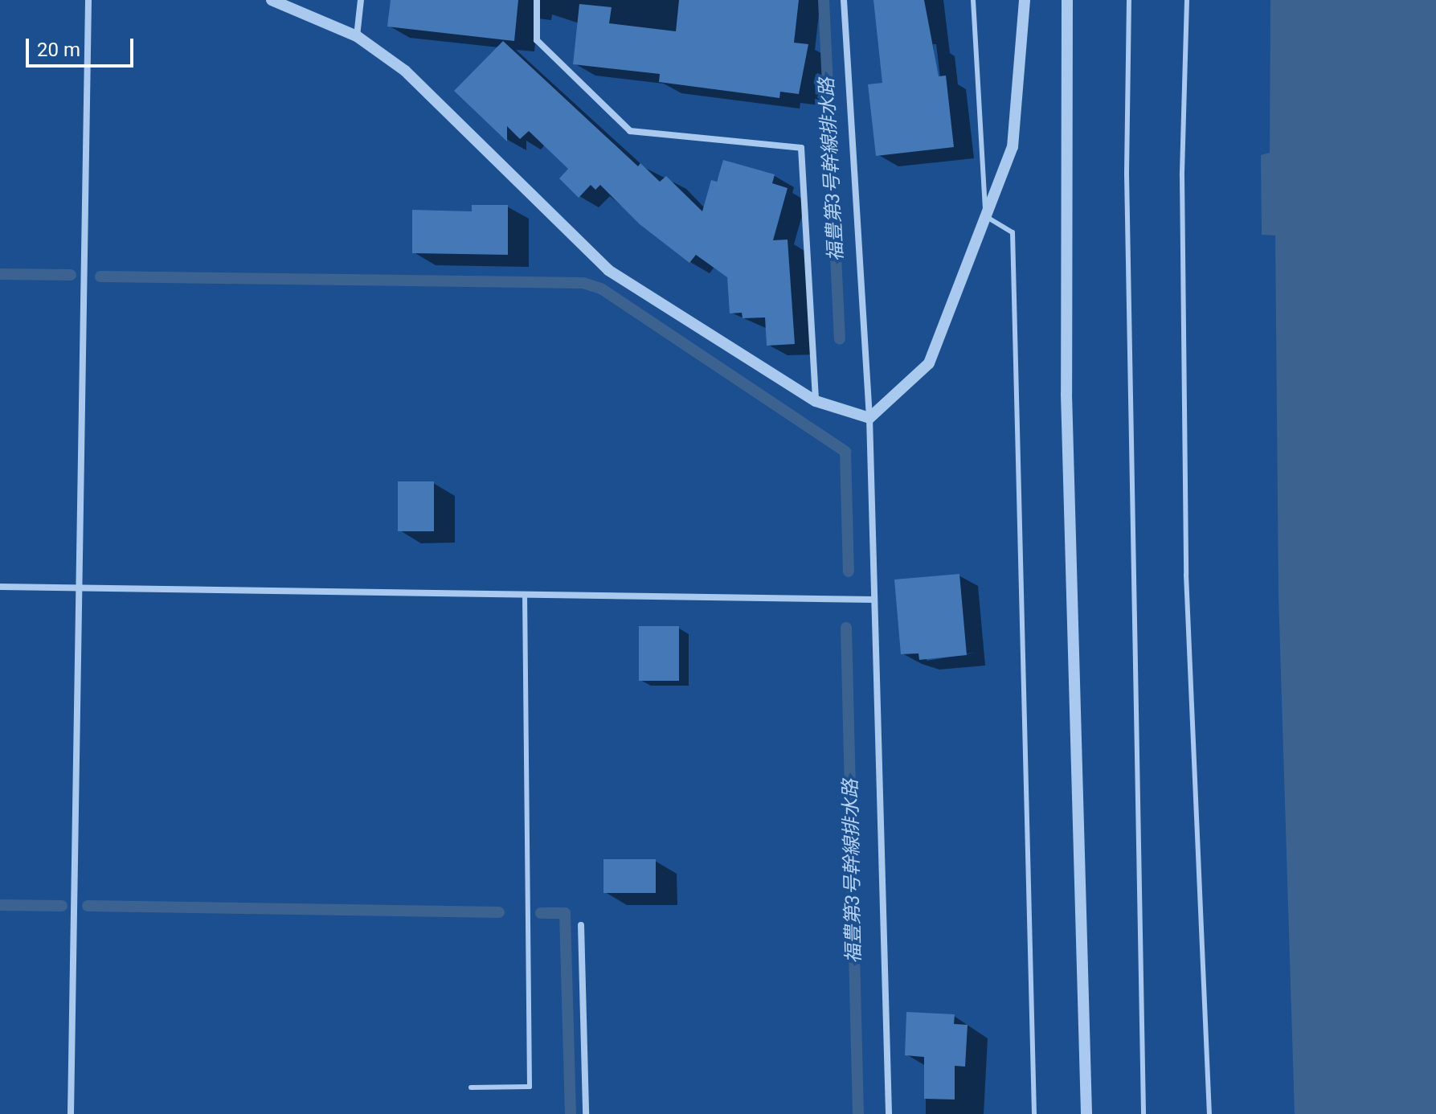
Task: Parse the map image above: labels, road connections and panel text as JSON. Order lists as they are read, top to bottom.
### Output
{
  "water": ["福豊第3号幹線排水路"],
  "scale_bar": "20 m"
}
